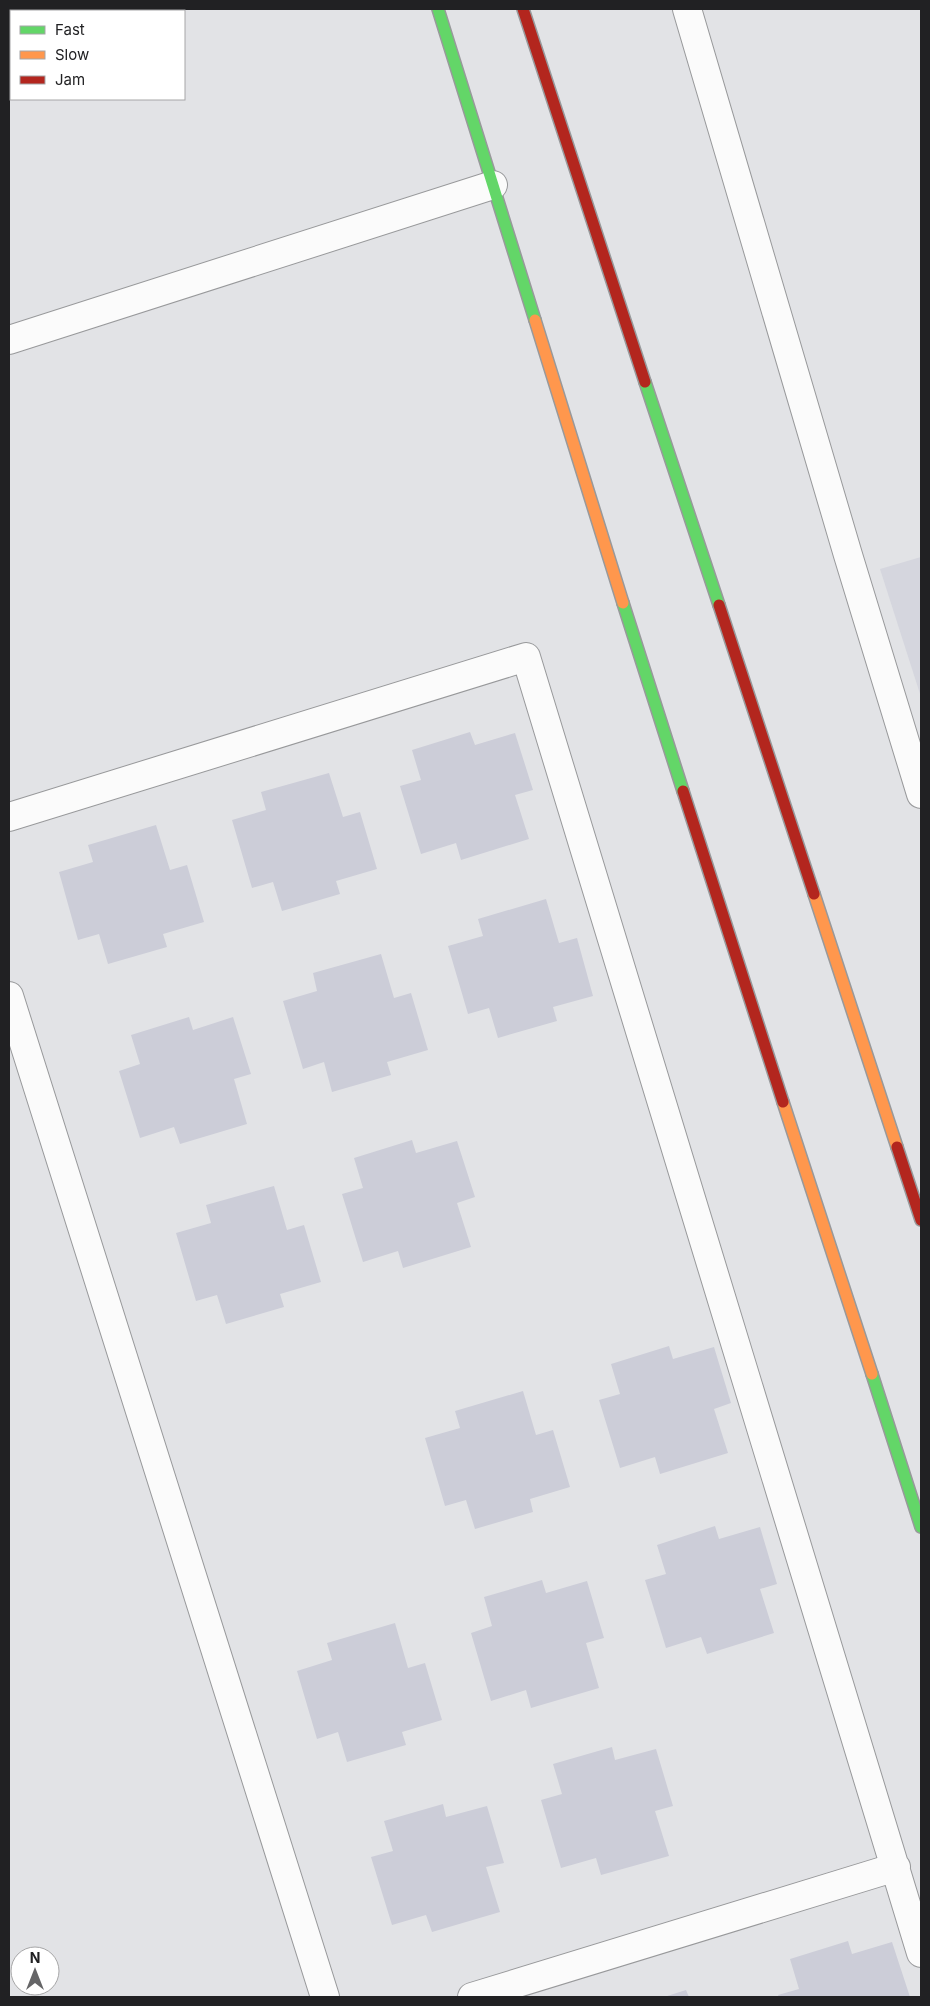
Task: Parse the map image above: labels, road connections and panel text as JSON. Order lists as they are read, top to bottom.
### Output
{
  "legend": ["Fast", "Slow", "Jam"],
  "north": "top"
}
